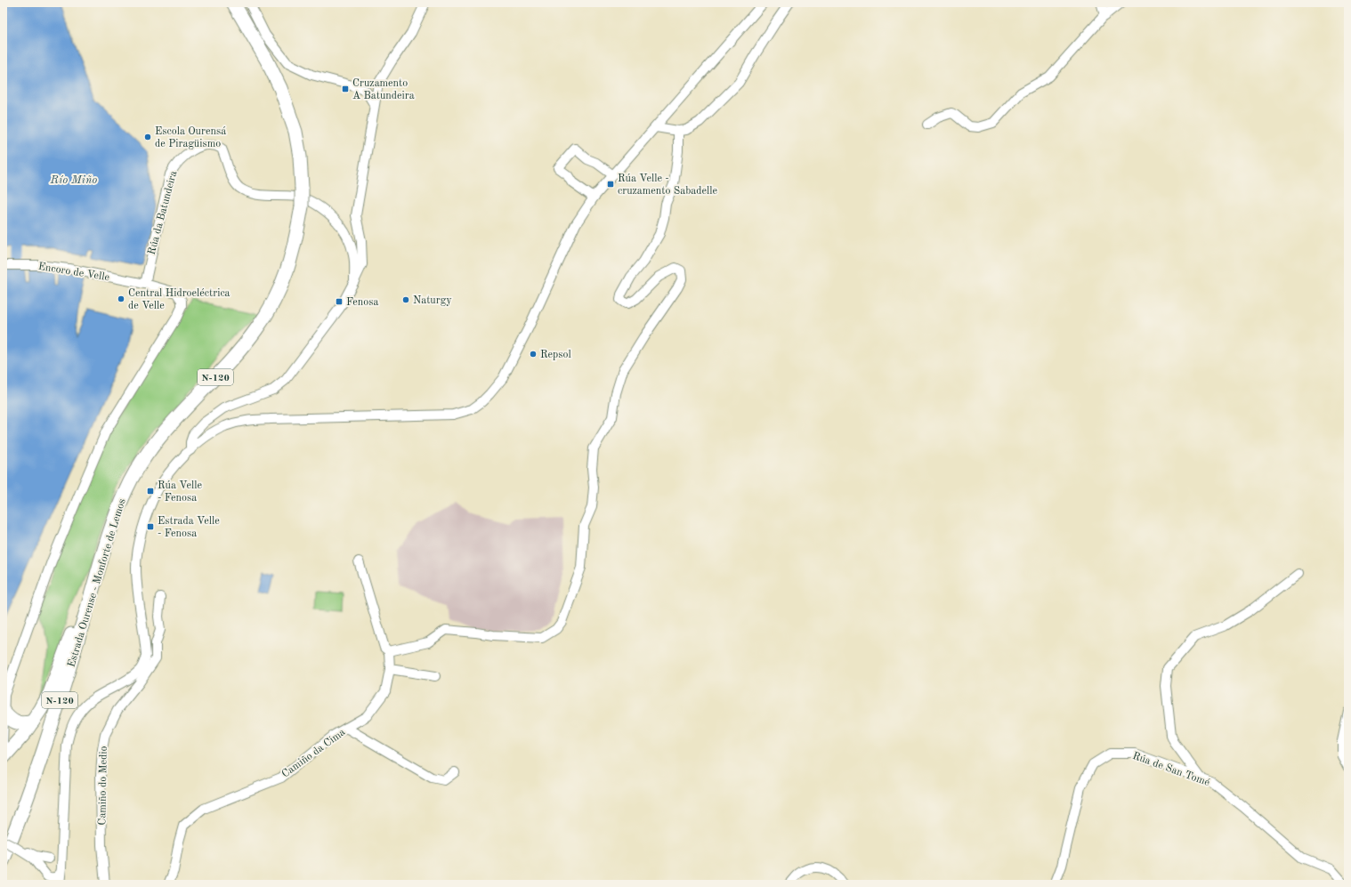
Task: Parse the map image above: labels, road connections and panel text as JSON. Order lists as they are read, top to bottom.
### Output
{
  "streets": {
    "highway": ["N-120", "Estrada Ourense - Monforte de Lemos"],
    "street": [
      "Rúa da Batundeira",
      "Encoro de Velle",
      "Camiño da Cima",
      "Rúa de San Tomé",
      "Camiño do Medio"
    ]
  },
  "crossings": [
    ["Rúa da Batundeira", "Encoro de Velle"]
  ],
  "water": ["Río Miño"],
  "places": {
    "transit": [
      "Cruzamento A Batundeira",
      "Rúa Velle - cruzamento Sabadelle",
      "Fenosa",
      "Rúa Velle - Fenosa",
      "Estrada Velle - Fenosa"
    ],
    "other": [
      "Escola Ourensá de Piragüismo",
      "Central Hidroeléctrica de Velle",
      "Naturgy",
      "Repsol"
    ]
  }
}
